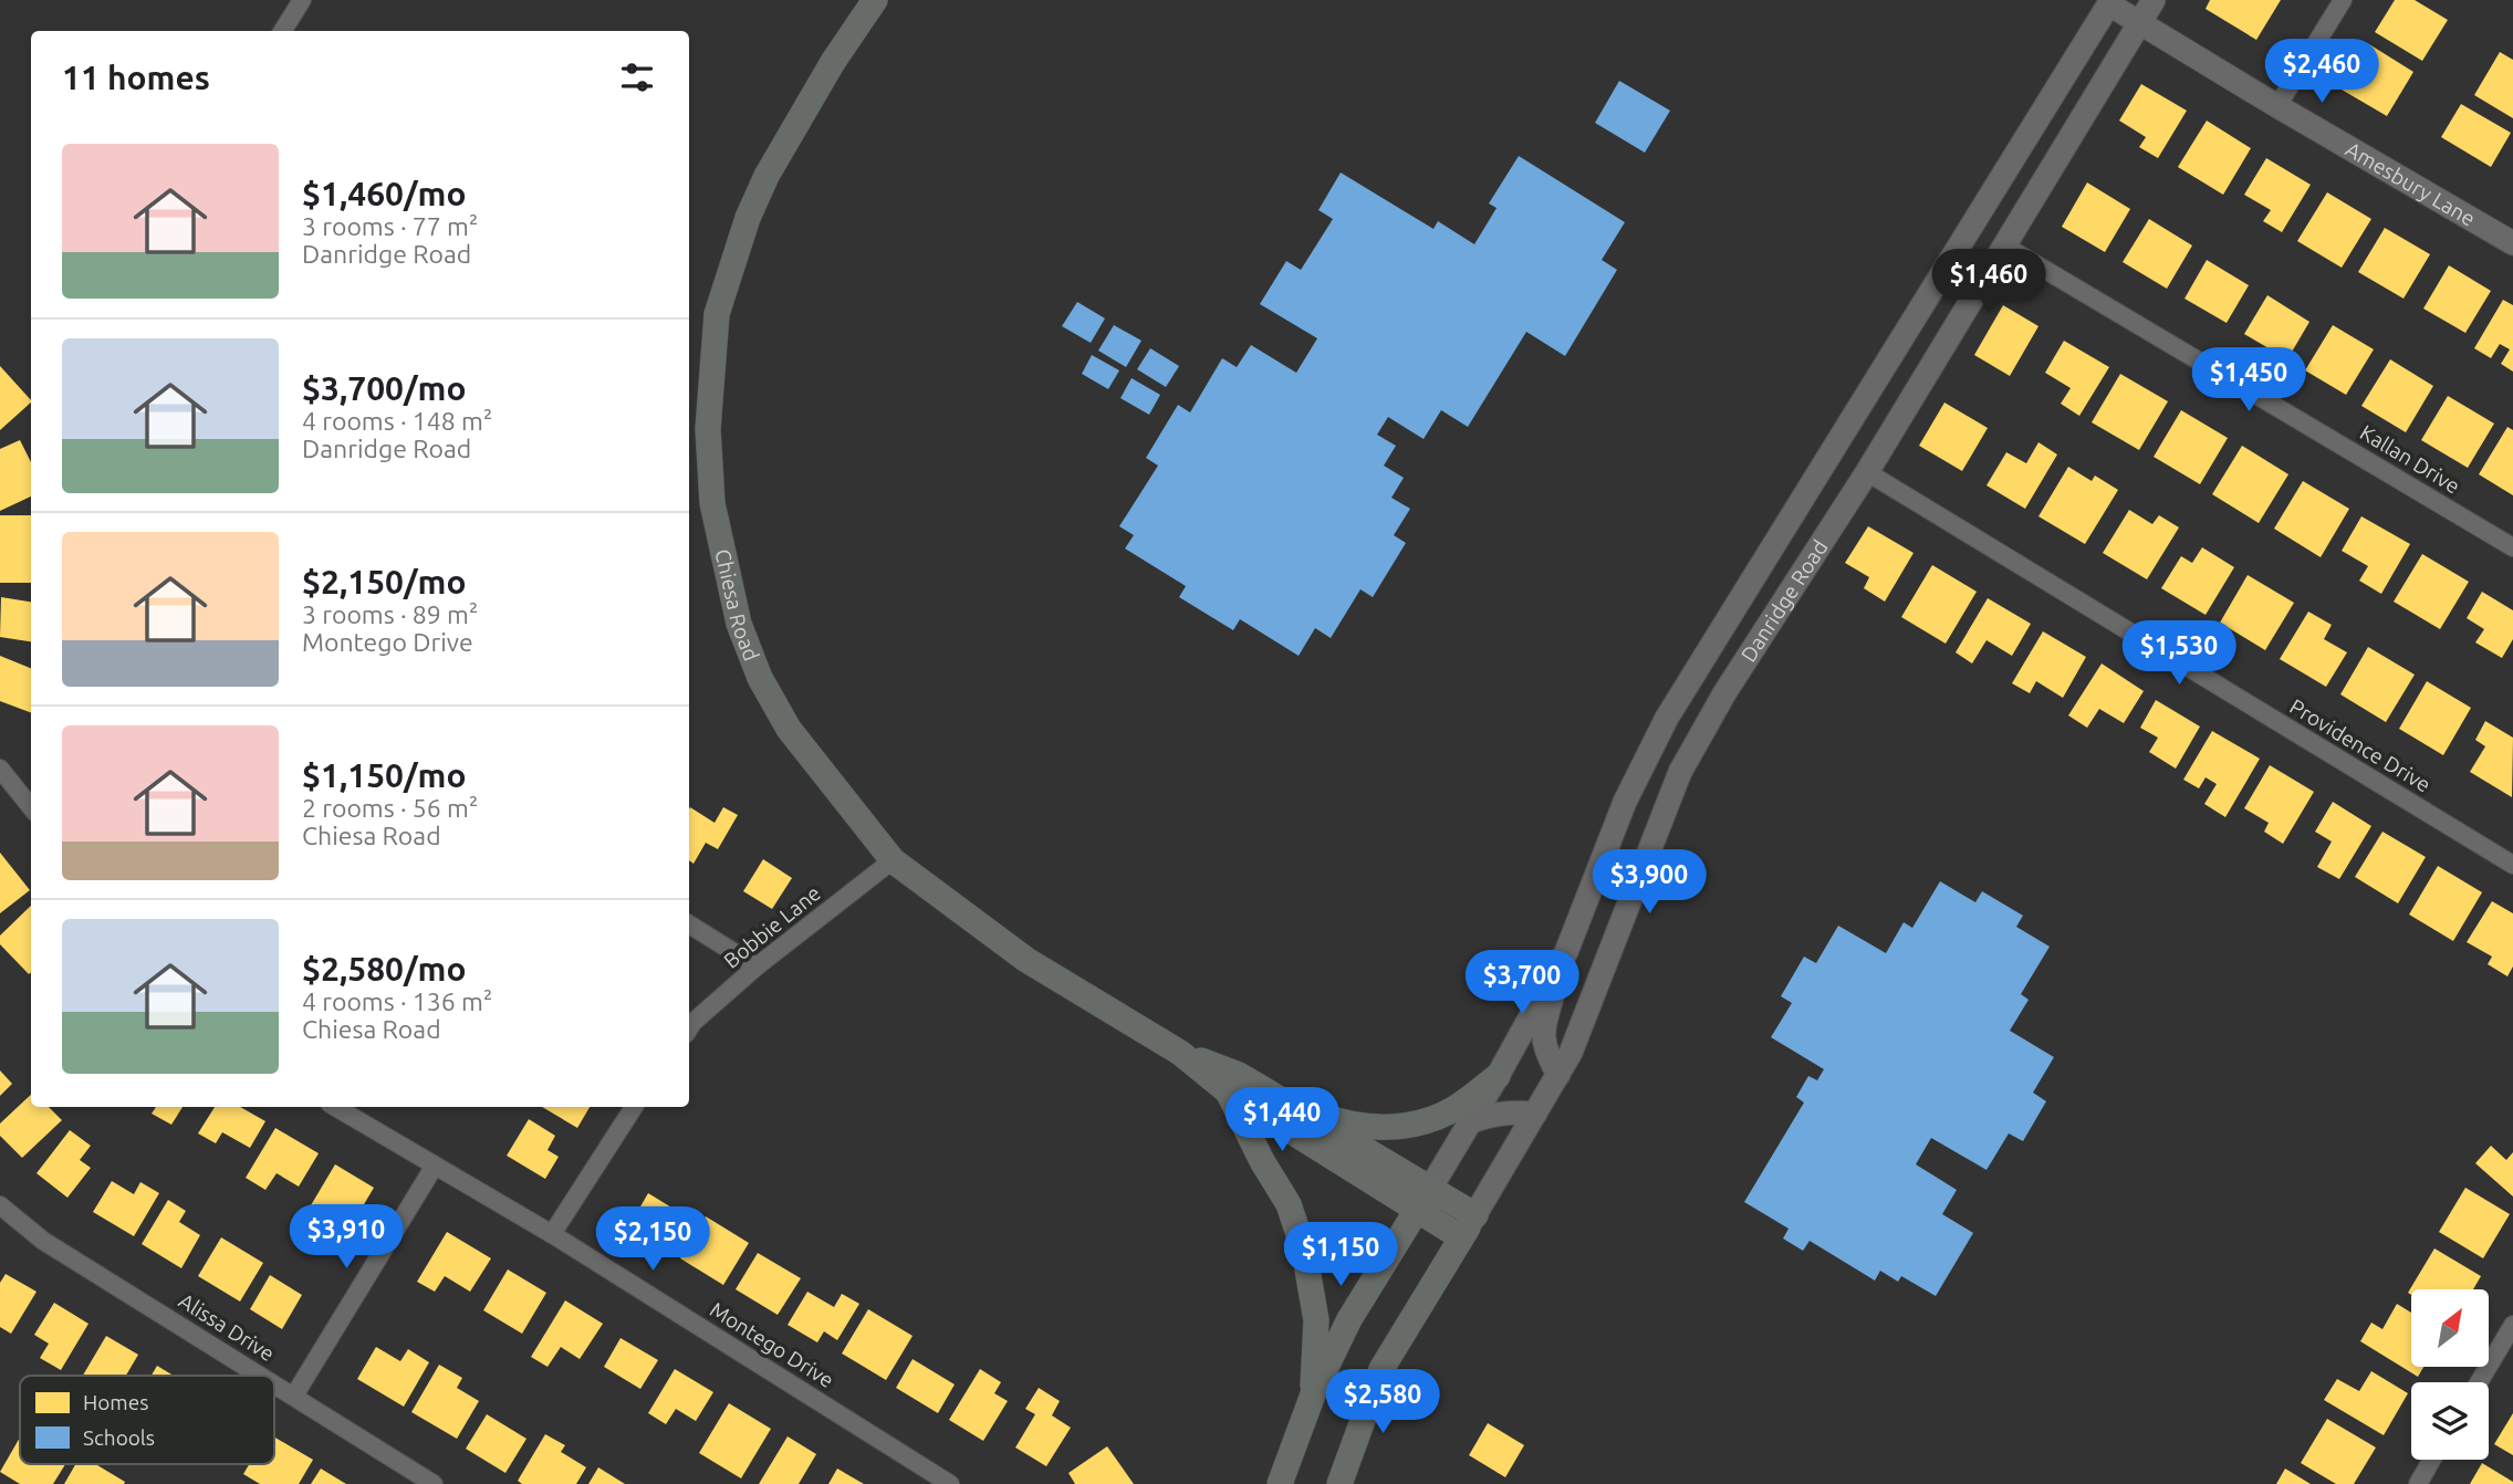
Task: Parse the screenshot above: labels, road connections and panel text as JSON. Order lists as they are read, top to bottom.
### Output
{
  "streets": {
    "main road": ["Chiesa Road"],
    "street": [
      "Amesbury Lane",
      "Kallan Drive",
      "Danridge Road",
      "Providence Drive",
      "Bobbie Lane",
      "Alissa Drive",
      "Montego Drive"
    ]
  },
  "crossings": [
    ["Amesbury Lane", "Danridge Road"],
    ["Kallan Drive", "Danridge Road"],
    ["Danridge Road", "Chiesa Road"],
    ["Danridge Road", "Providence Drive"],
    ["Chiesa Road", "Bobbie Lane"]
  ],
  "legend": ["Homes", "Schools"],
  "north": "top right",
  "page": {
    "heading": "11 homes",
    "price": [
      "$2,460",
      "$1,460",
      "$1,450",
      "$1,530",
      "$3,900",
      "$3,700",
      "$1,440",
      "$3,910",
      "$2,150",
      "$1,150",
      "$2,580"
    ],
    "list": [
      {
        "name": "$1,460/mo",
        "note": "3 rooms · 77 m² · Danridge Road"
      },
      {
        "name": "$3,700/mo",
        "note": "4 rooms · 148 m² · Danridge Road"
      },
      {
        "name": "$2,150/mo",
        "note": "3 rooms · 89 m² · Montego Drive"
      },
      {
        "name": "$1,150/mo",
        "note": "2 rooms · 56 m² · Chiesa Road"
      },
      {
        "name": "$2,580/mo",
        "note": "4 rooms · 136 m² · Chiesa Road"
      }
    ]
  }
}
